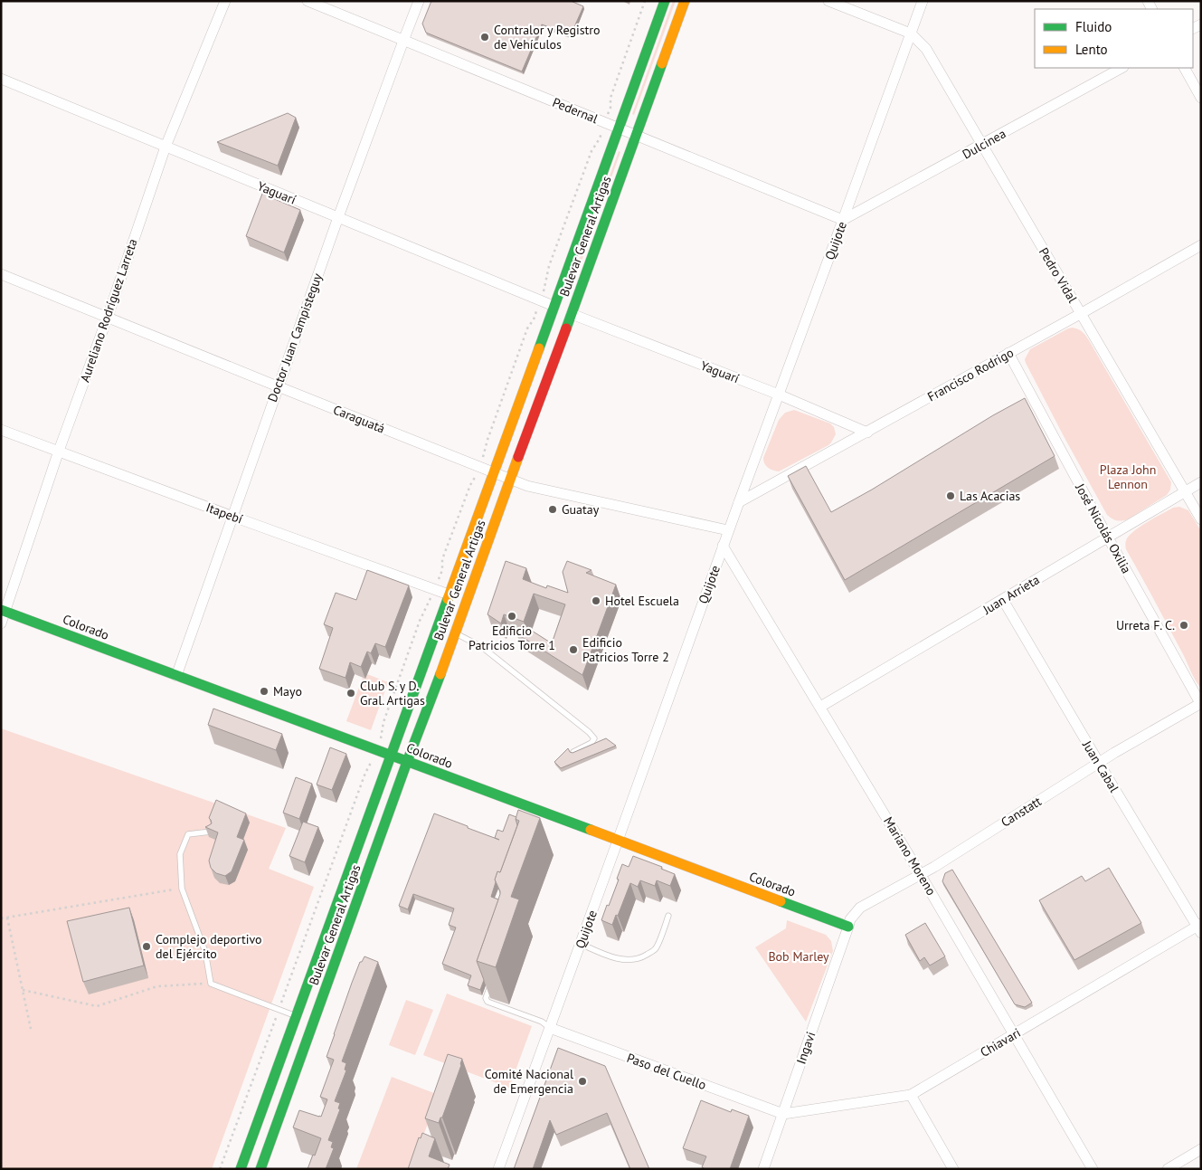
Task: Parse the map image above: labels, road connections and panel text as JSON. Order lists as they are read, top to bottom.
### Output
{
  "streets": {
    "main road": ["Bulevar General Artigas", "Colorado"],
    "street": [
      "Pedernal",
      "Dulcinea",
      "Yaguarí",
      "Quijote",
      "Pedro Vidal",
      "Aureliano Rodríguez Larreta",
      "Doctor Juan Campisteguy",
      "Francisco Rodrigo",
      "Caraguatá",
      "Itapebí",
      "José Nicolás Oxilia",
      "Juan Arrieta",
      "Juan Cabal",
      "Canstatt",
      "Mariano Moreno",
      "Chiavari",
      "Ingavi",
      "Paso del Cuello"
    ]
  },
  "crossings": [
    ["Pedernal", "Dulcinea"],
    ["Pedernal", "Bulevar General Artigas"],
    ["Pedernal", "Quijote"],
    ["Pedernal", "Doctor Juan Campisteguy"],
    ["Dulcinea", "Quijote"],
    ["Dulcinea", "Pedro Vidal"],
    ["Yaguarí", "Bulevar General Artigas"],
    ["Yaguarí", "Quijote"],
    ["Yaguarí", "Aureliano Rodríguez Larreta"],
    ["Yaguarí", "Doctor Juan Campisteguy"],
    ["Yaguarí", "Francisco Rodrigo"],
    ["Bulevar General Artigas", "Caraguatá"],
    ["Bulevar General Artigas", "Itapebí"],
    ["Bulevar General Artigas", "Colorado"],
    ["Quijote", "Pedro Vidal"],
    ["Quijote", "Francisco Rodrigo"],
    ["Quijote", "Caraguatá"],
    ["Quijote", "Colorado"],
    ["Quijote", "Mariano Moreno"],
    ["Quijote", "Paso del Cuello"],
    ["Pedro Vidal", "Francisco Rodrigo"],
    ["Pedro Vidal", "Juan Arrieta"],
    ["Aureliano Rodríguez Larreta", "Caraguatá"],
    ["Aureliano Rodríguez Larreta", "Itapebí"],
    ["Aureliano Rodríguez Larreta", "Colorado"],
    ["Doctor Juan Campisteguy", "Caraguatá"],
    ["Doctor Juan Campisteguy", "Itapebí"],
    ["Doctor Juan Campisteguy", "Colorado"],
    ["Francisco Rodrigo", "José Nicolás Oxilia"],
    ["José Nicolás Oxilia", "Juan Arrieta"],
    ["José Nicolás Oxilia", "Canstatt"],
    ["Juan Arrieta", "Juan Cabal"],
    ["Juan Arrieta", "Mariano Moreno"],
    ["Colorado", "Canstatt"],
    ["Colorado", "Ingavi"],
    ["Juan Cabal", "Canstatt"],
    ["Juan Cabal", "Chiavari"],
    ["Canstatt", "Mariano Moreno"],
    ["Canstatt", "Ingavi"],
    ["Mariano Moreno", "Chiavari"],
    ["Chiavari", "Ingavi"],
    ["Chiavari", "Paso del Cuello"],
    ["Ingavi", "Paso del Cuello"]
  ],
  "parks": ["Plaza John Lennon", "Bob Marley"],
  "places": [
    "Contralor y Registro de Vehículos",
    "Las Acacias",
    "Guatay",
    "Hotel Escuela",
    "Edificio Patricios Torre 1",
    "Urreta F. C.",
    "Edificio Patricios Torre 2",
    "Mayo",
    "Club S. y D. Gral. Artigas",
    "Complejo deportivo del Ejército",
    "Comité Nacional de Emergencia"
  ],
  "legend": ["Fluido", "Lento"]
}
